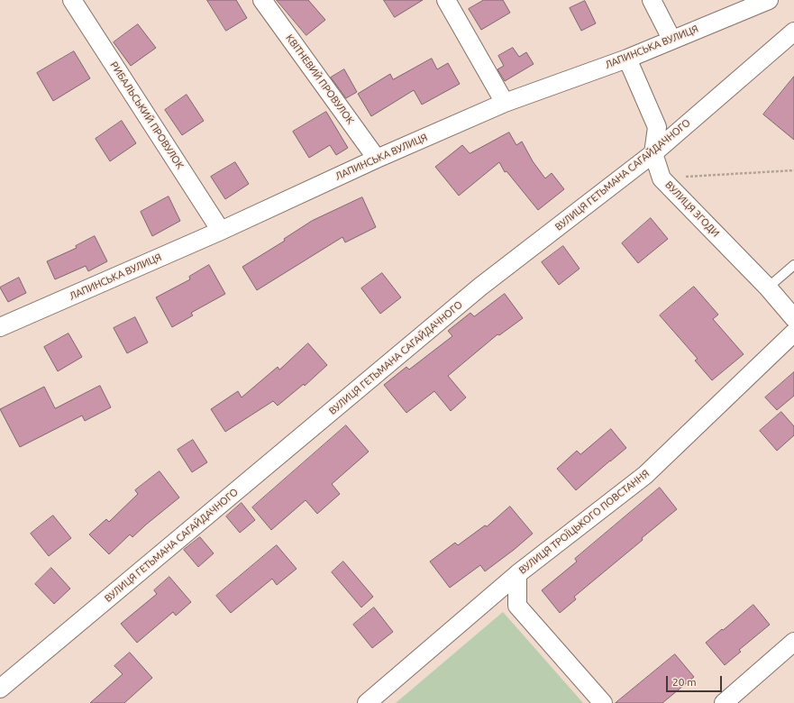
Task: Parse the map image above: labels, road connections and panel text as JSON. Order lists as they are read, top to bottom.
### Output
{
  "streets": {
    "street": [
      "ЛАПИНСЬКА ВУЛИЦЯ",
      "КВІТНЕВИЙ ПРОВУЛОК",
      "РИБАЛЬСЬКИЙ ПРОВУЛОК",
      "ВУЛИЦЯ ГЕТЬМАНА САГАЙДАЧНОГО",
      "ВУЛИЦЯ ЗГОДИ",
      "ВУЛИЦЯ ТРОЇЦЬКОГО ПОВСТАННЯ"
    ]
  },
  "crossings": [
    ["ЛАПИНСЬКА ВУЛИЦЯ", "КВІТНЕВИЙ ПРОВУЛОК"],
    ["ЛАПИНСЬКА ВУЛИЦЯ", "РИБАЛЬСЬКИЙ ПРОВУЛОК"],
    ["ЛАПИНСЬКА ВУЛИЦЯ", "ВУЛИЦЯ ЗГОДИ"],
    ["ВУЛИЦЯ ГЕТЬМАНА САГАЙДАЧНОГО", "ВУЛИЦЯ ЗГОДИ"]
  ],
  "scale_bar": "20 m"
}
